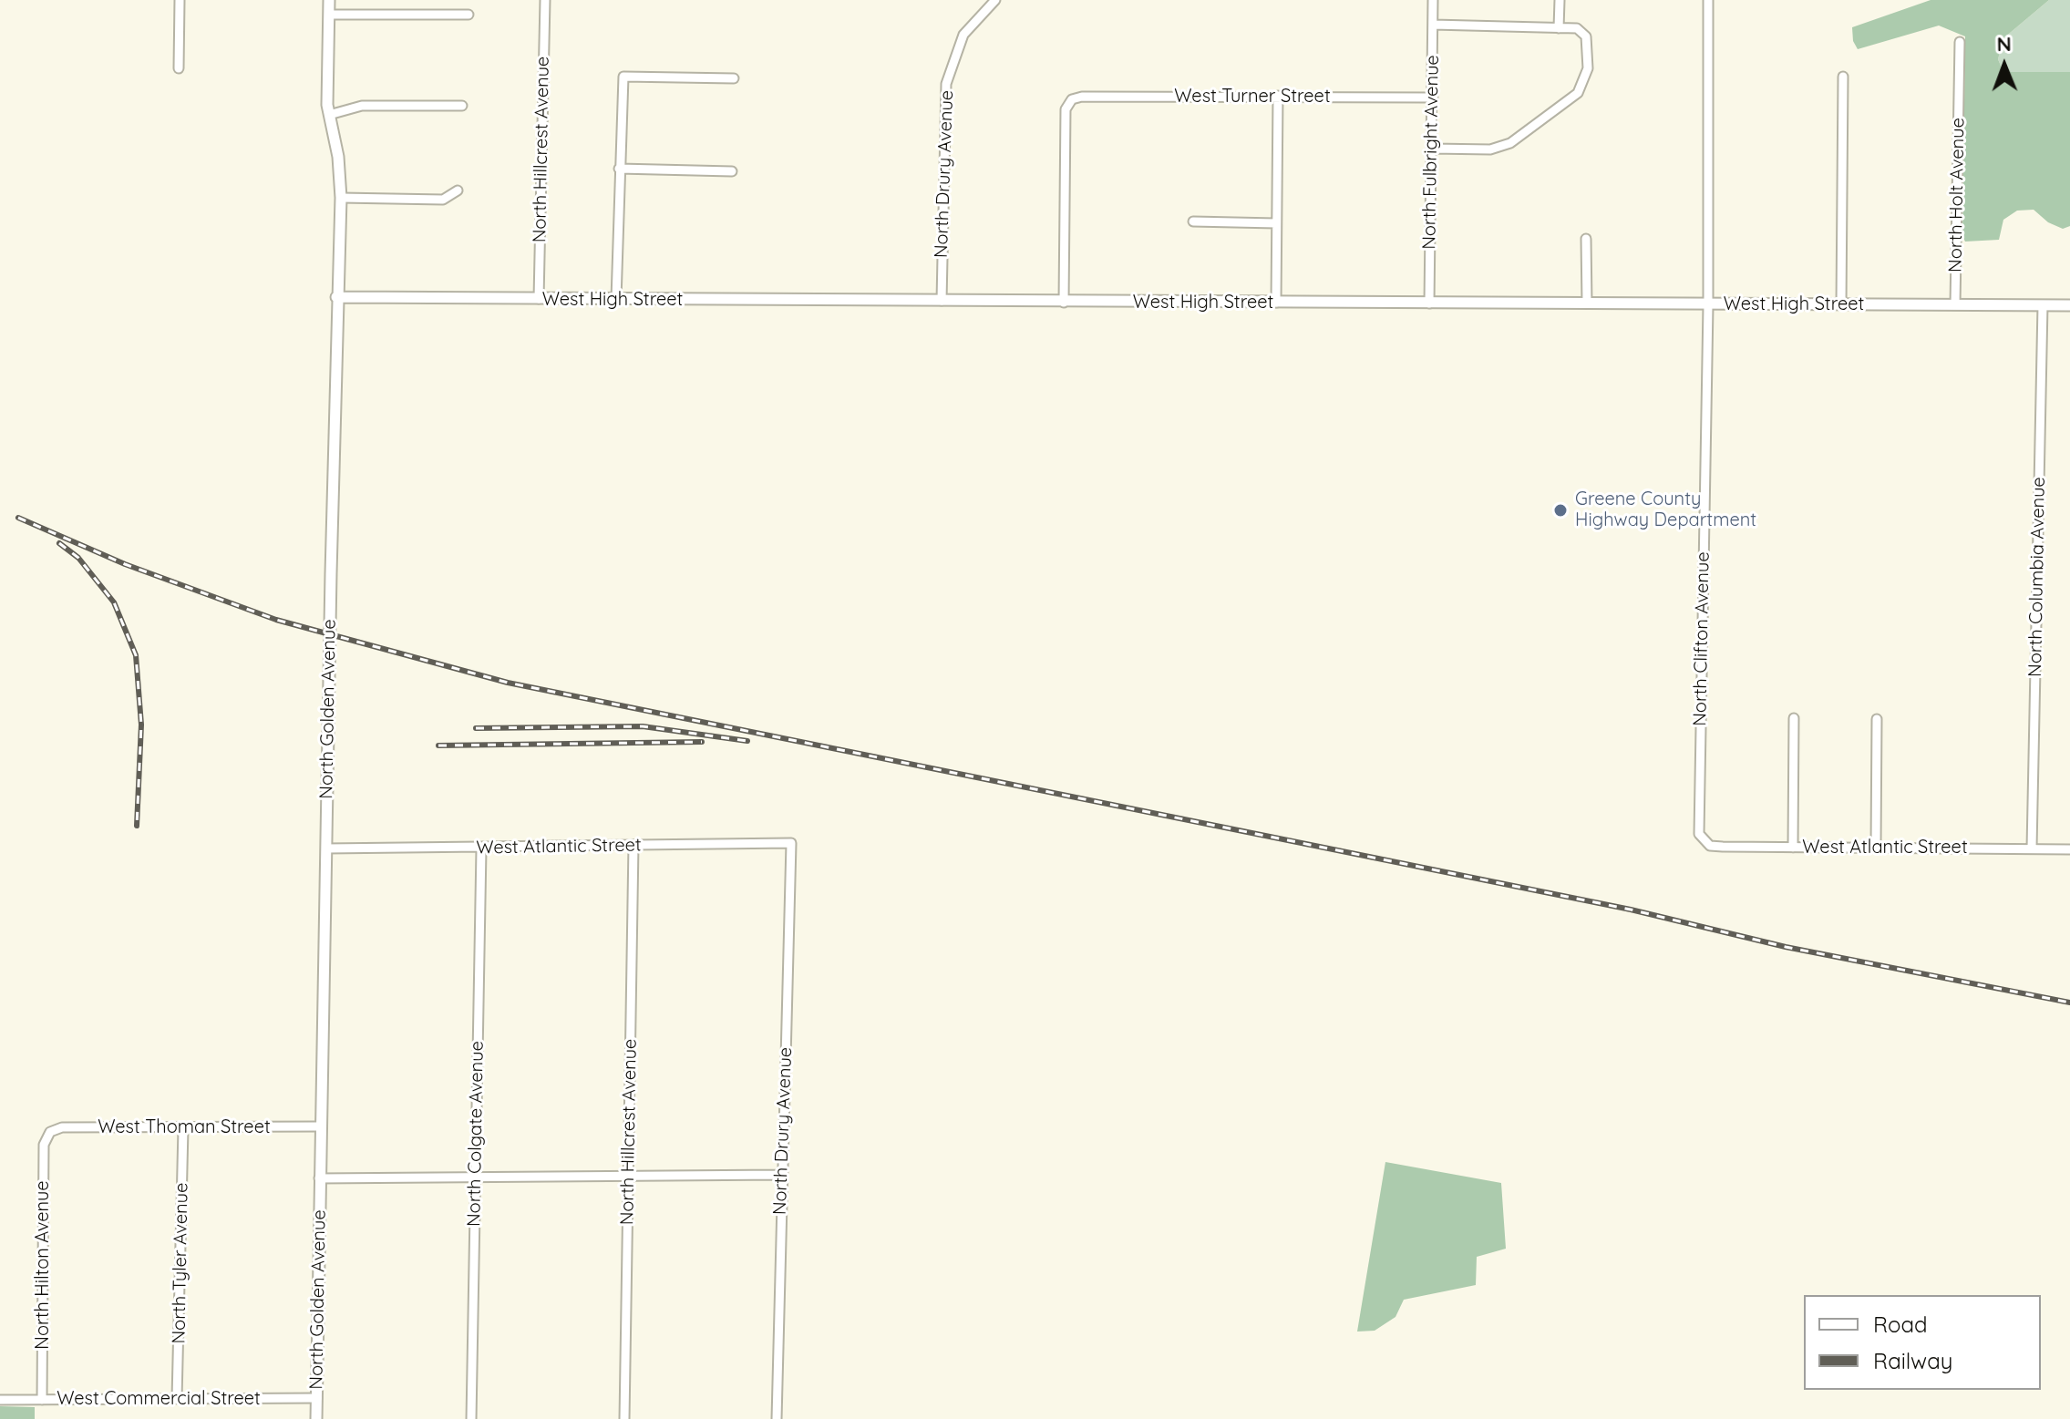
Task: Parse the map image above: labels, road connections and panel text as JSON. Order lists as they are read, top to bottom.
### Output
{
  "streets": {
    "street": [
      "West Turner Street",
      "North Hillcrest Avenue",
      "North Fulbright Avenue",
      "North Drury Avenue",
      "North Holt Avenue",
      "West High Street",
      "North Columbia Avenue",
      "North Clifton Avenue",
      "North Golden Avenue",
      "West Atlantic Street",
      "West Thoman Street",
      "North Colgate Avenue",
      "North Tyler Avenue",
      "North Hilton Avenue",
      "West Commercial Street"
    ]
  },
  "crossings": [
    ["West Turner Street", "North Fulbright Avenue"],
    ["West Turner Street", "West High Street"],
    ["North Hillcrest Avenue", "West High Street"],
    ["North Hillcrest Avenue", "West Atlantic Street"],
    ["North Fulbright Avenue", "West High Street"],
    ["North Drury Avenue", "West High Street"],
    ["North Drury Avenue", "West Atlantic Street"],
    ["North Holt Avenue", "West High Street"],
    ["West High Street", "North Columbia Avenue"],
    ["West High Street", "North Clifton Avenue"],
    ["West High Street", "North Golden Avenue"],
    ["North Columbia Avenue", "West Atlantic Street"],
    ["North Clifton Avenue", "West Atlantic Street"],
    ["North Golden Avenue", "West Atlantic Street"],
    ["North Golden Avenue", "West Thoman Street"],
    ["North Golden Avenue", "West Commercial Street"],
    ["West Atlantic Street", "North Colgate Avenue"],
    ["West Thoman Street", "North Tyler Avenue"],
    ["West Thoman Street", "North Hilton Avenue"],
    ["North Tyler Avenue", "West Commercial Street"],
    ["North Hilton Avenue", "West Commercial Street"]
  ],
  "places": ["Greene County Highway Department"],
  "legend": ["Road", "Railway"],
  "north": "top"
}
